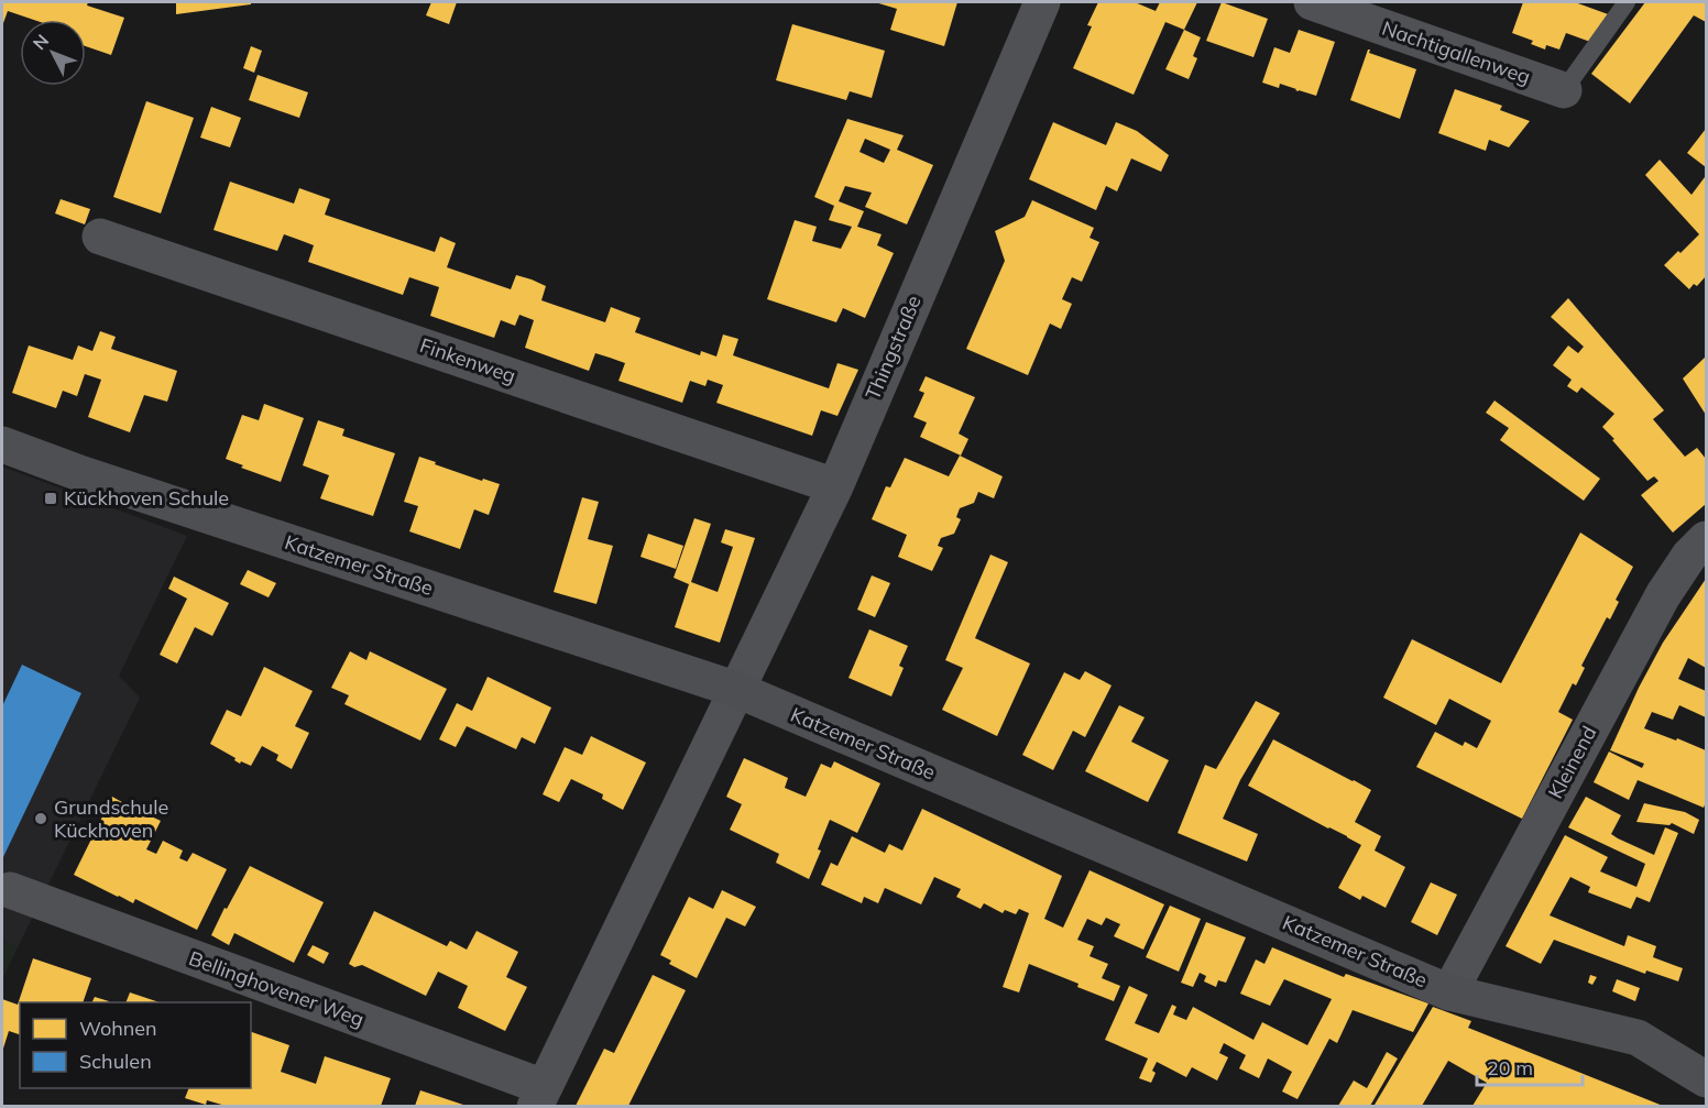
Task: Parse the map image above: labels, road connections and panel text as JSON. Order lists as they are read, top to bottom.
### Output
{
  "streets": {
    "street": [
      "Nachtigallenweg",
      "Thingstraße",
      "Finkenweg",
      "Katzemer Straße",
      "Kleinend",
      "Bellinghovener Weg"
    ]
  },
  "crossings": [
    ["Thingstraße", "Finkenweg"],
    ["Thingstraße", "Katzemer Straße"],
    ["Thingstraße", "Bellinghovener Weg"],
    ["Katzemer Straße", "Kleinend"],
    ["Katzemer Straße", "Bellinghovener Weg"]
  ],
  "places": {
    "transit": ["Kückhoven Schule"],
    "other": ["Grundschule Kückhoven"]
  },
  "legend": ["Wohnen", "Schulen"],
  "scale_bar": "20 m",
  "north": "top left"
}
